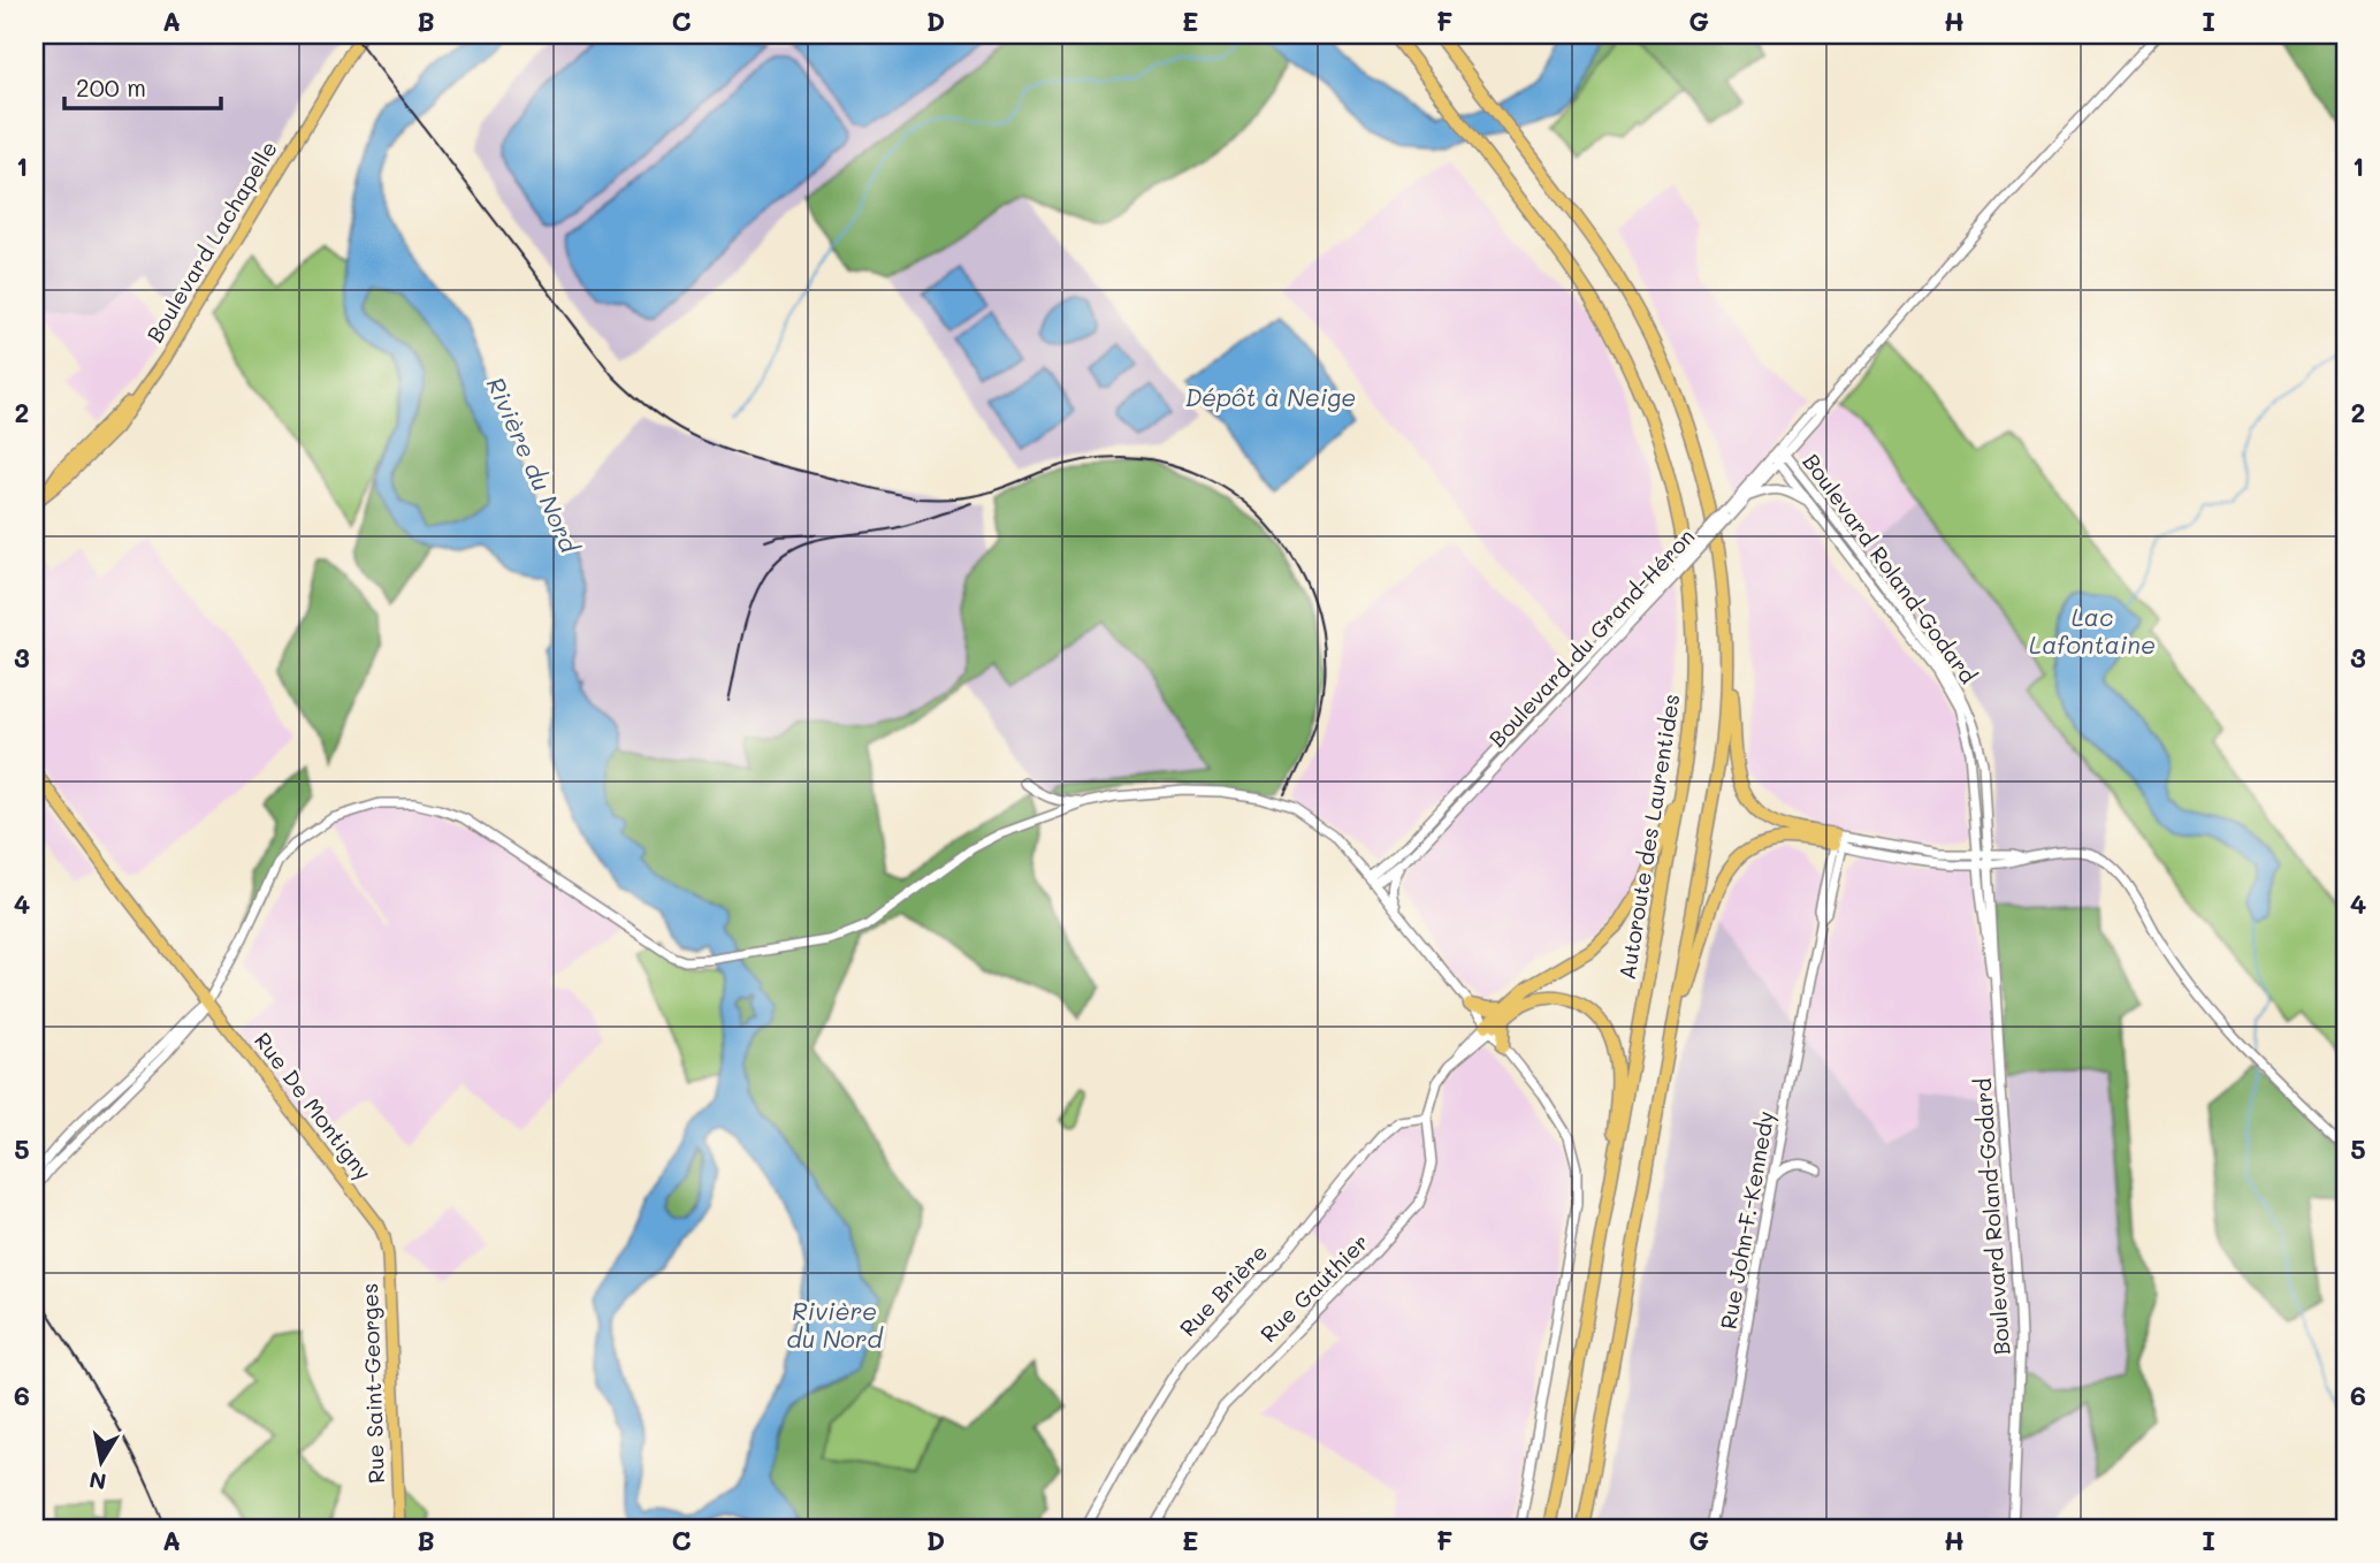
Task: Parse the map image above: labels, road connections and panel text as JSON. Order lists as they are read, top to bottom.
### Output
{
  "streets": {
    "highway": ["Autoroute des Laurentides"],
    "main road": ["Boulevard Lachapelle", "Rue De Montigny", "Rue Saint-Georges"],
    "street": [
      "Boulevard Roland-Godard",
      "Boulevard du Grand-Héron",
      "Rue John-F.-Kennedy",
      "Rue Gauthier",
      "Rue Brière"
    ]
  },
  "crossings": [
    ["Boulevard Roland-Godard", "Boulevard du Grand-Héron"],
    ["Rue De Montigny", "Rue Saint-Georges"],
    ["Rue Gauthier", "Rue Brière"]
  ],
  "water": ["Dépôt à Neige", "Rivière du Nord", "Lac Lafontaine"],
  "scale_bar": "200 m",
  "north": "bottom",
  "grid": {
    "columns": [
      "A",
      "B",
      "C",
      "D",
      "E",
      "F",
      "G",
      "H",
      "I"
    ],
    "rows": [
      "1",
      "2",
      "3",
      "4",
      "5",
      "6"
    ]
  }
}
